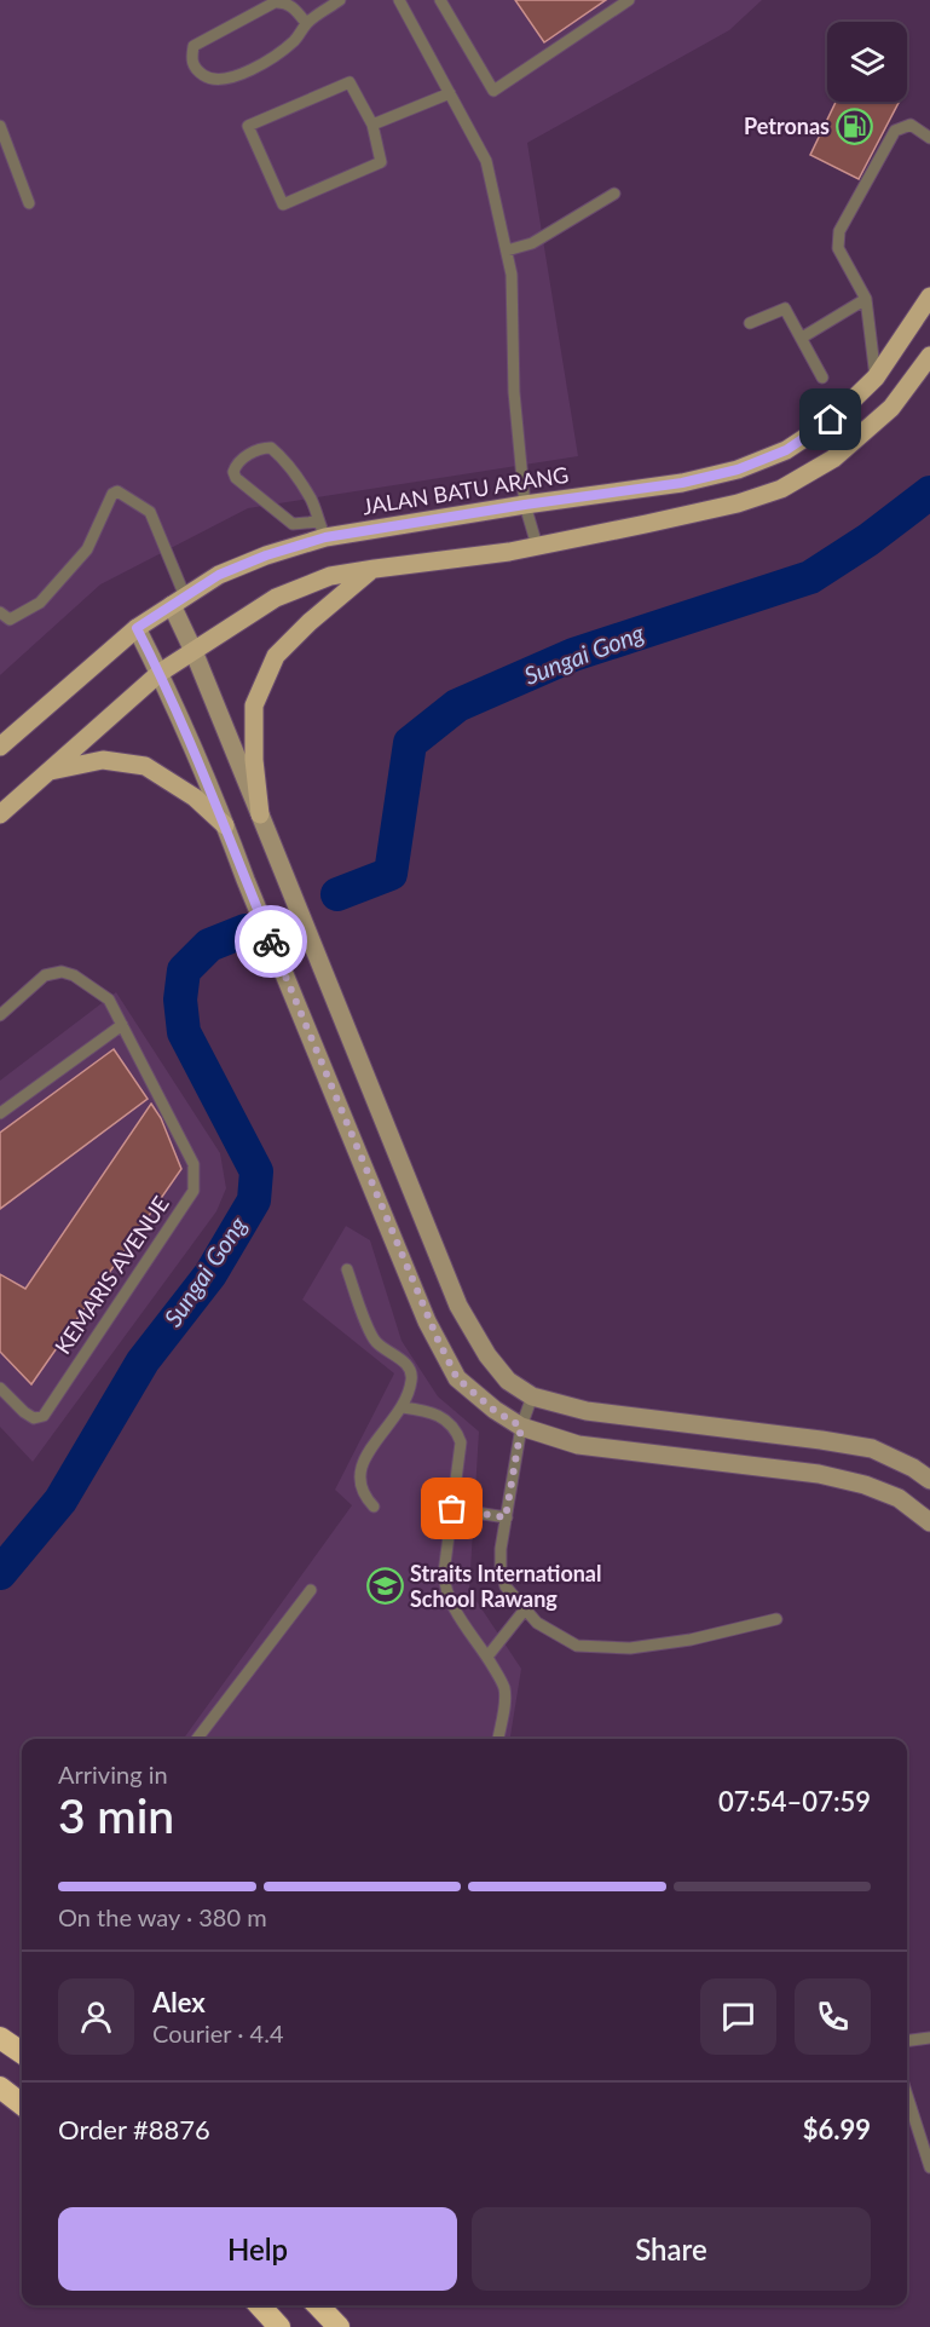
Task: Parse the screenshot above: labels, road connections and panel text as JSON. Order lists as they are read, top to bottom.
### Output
{
  "streets": {
    "main road": ["JALAN BATU ARANG"],
    "lane": ["KEMARIS AVENUE"]
  },
  "water": ["Sungai Gong"],
  "places": {
    "fuel station": ["Petronas"],
    "school or university": ["Straits International School Rawang"]
  },
  "page": {
    "heading": ["3 min", "Arriving in", "07:54–07:59"],
    "panel": [
      "Alex",
      "Courier · 4.4",
      "Order #8876",
      "$6.99"
    ],
    "bar": "On the way · 380 m",
    "buttons": ["Help", "Share"]
  }
}
